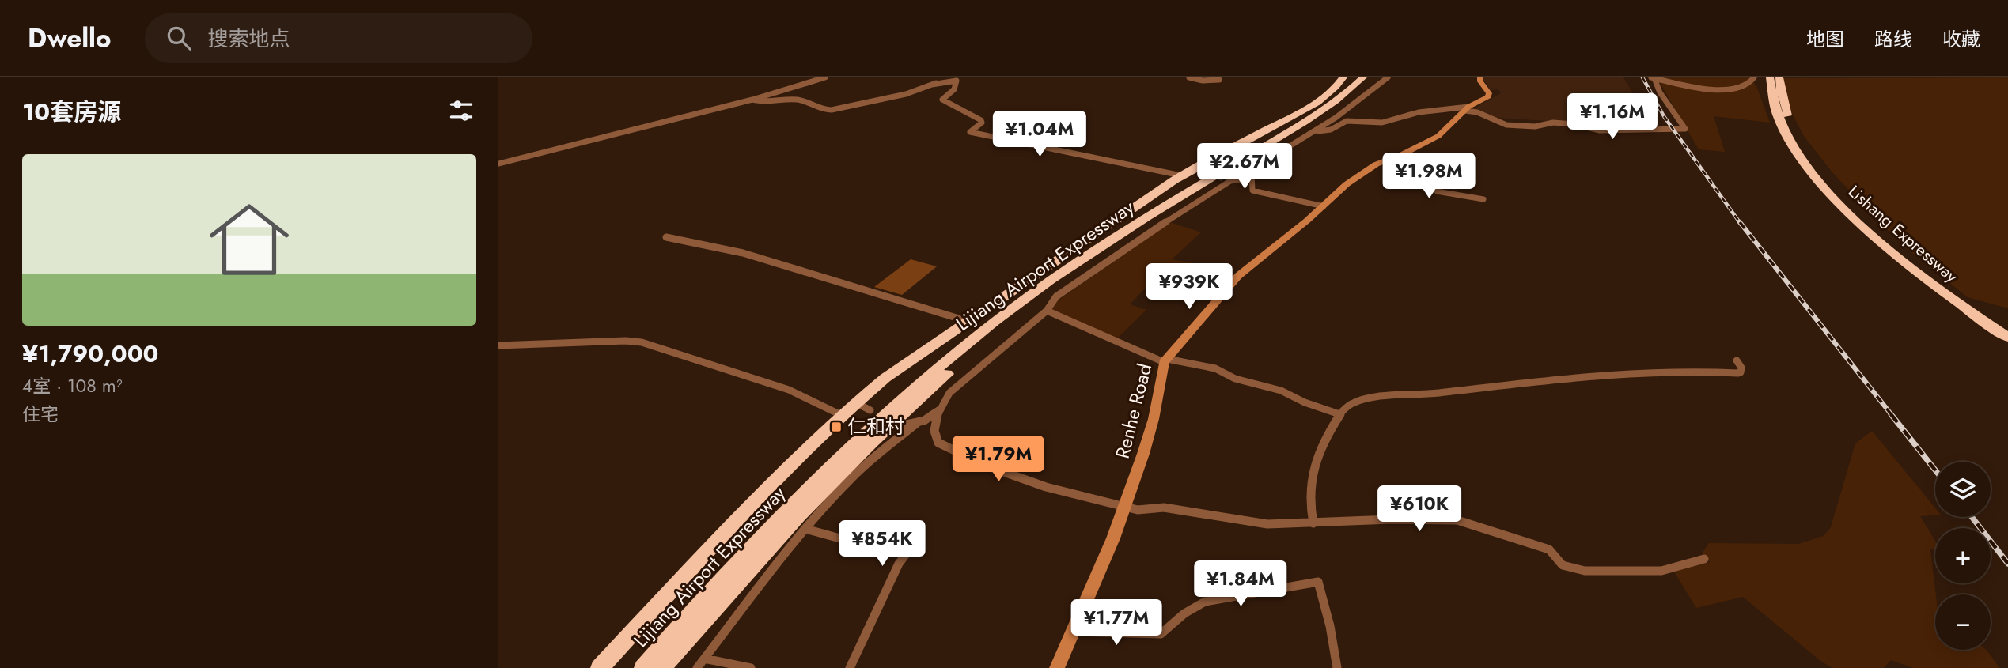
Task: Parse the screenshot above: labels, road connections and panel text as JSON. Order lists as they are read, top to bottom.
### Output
{
  "streets": {
    "highway": ["Lishang Expressway", "Lijiang Airport Expressway"],
    "street": ["Renhe Road"]
  },
  "places": {
    "transit": ["仁和村"]
  },
  "page": {
    "header": "Dwello",
    "search": "搜索地点",
    "nav": ["地图", "路线", "收藏"],
    "heading": "10套房源",
    "price": [
      "¥1.16M",
      "¥1.04M",
      "¥2.67M",
      "¥1.98M",
      "¥939K",
      "¥1.79M",
      "¥610K",
      "¥854K",
      "¥1.84M",
      "¥1.77M"
    ],
    "list": [
      {
        "name": "¥1,790,000",
        "note": "4室 · 108 m² · 住宅"
      }
    ],
    "map_buttons": ["+", "−"]
  }
}
